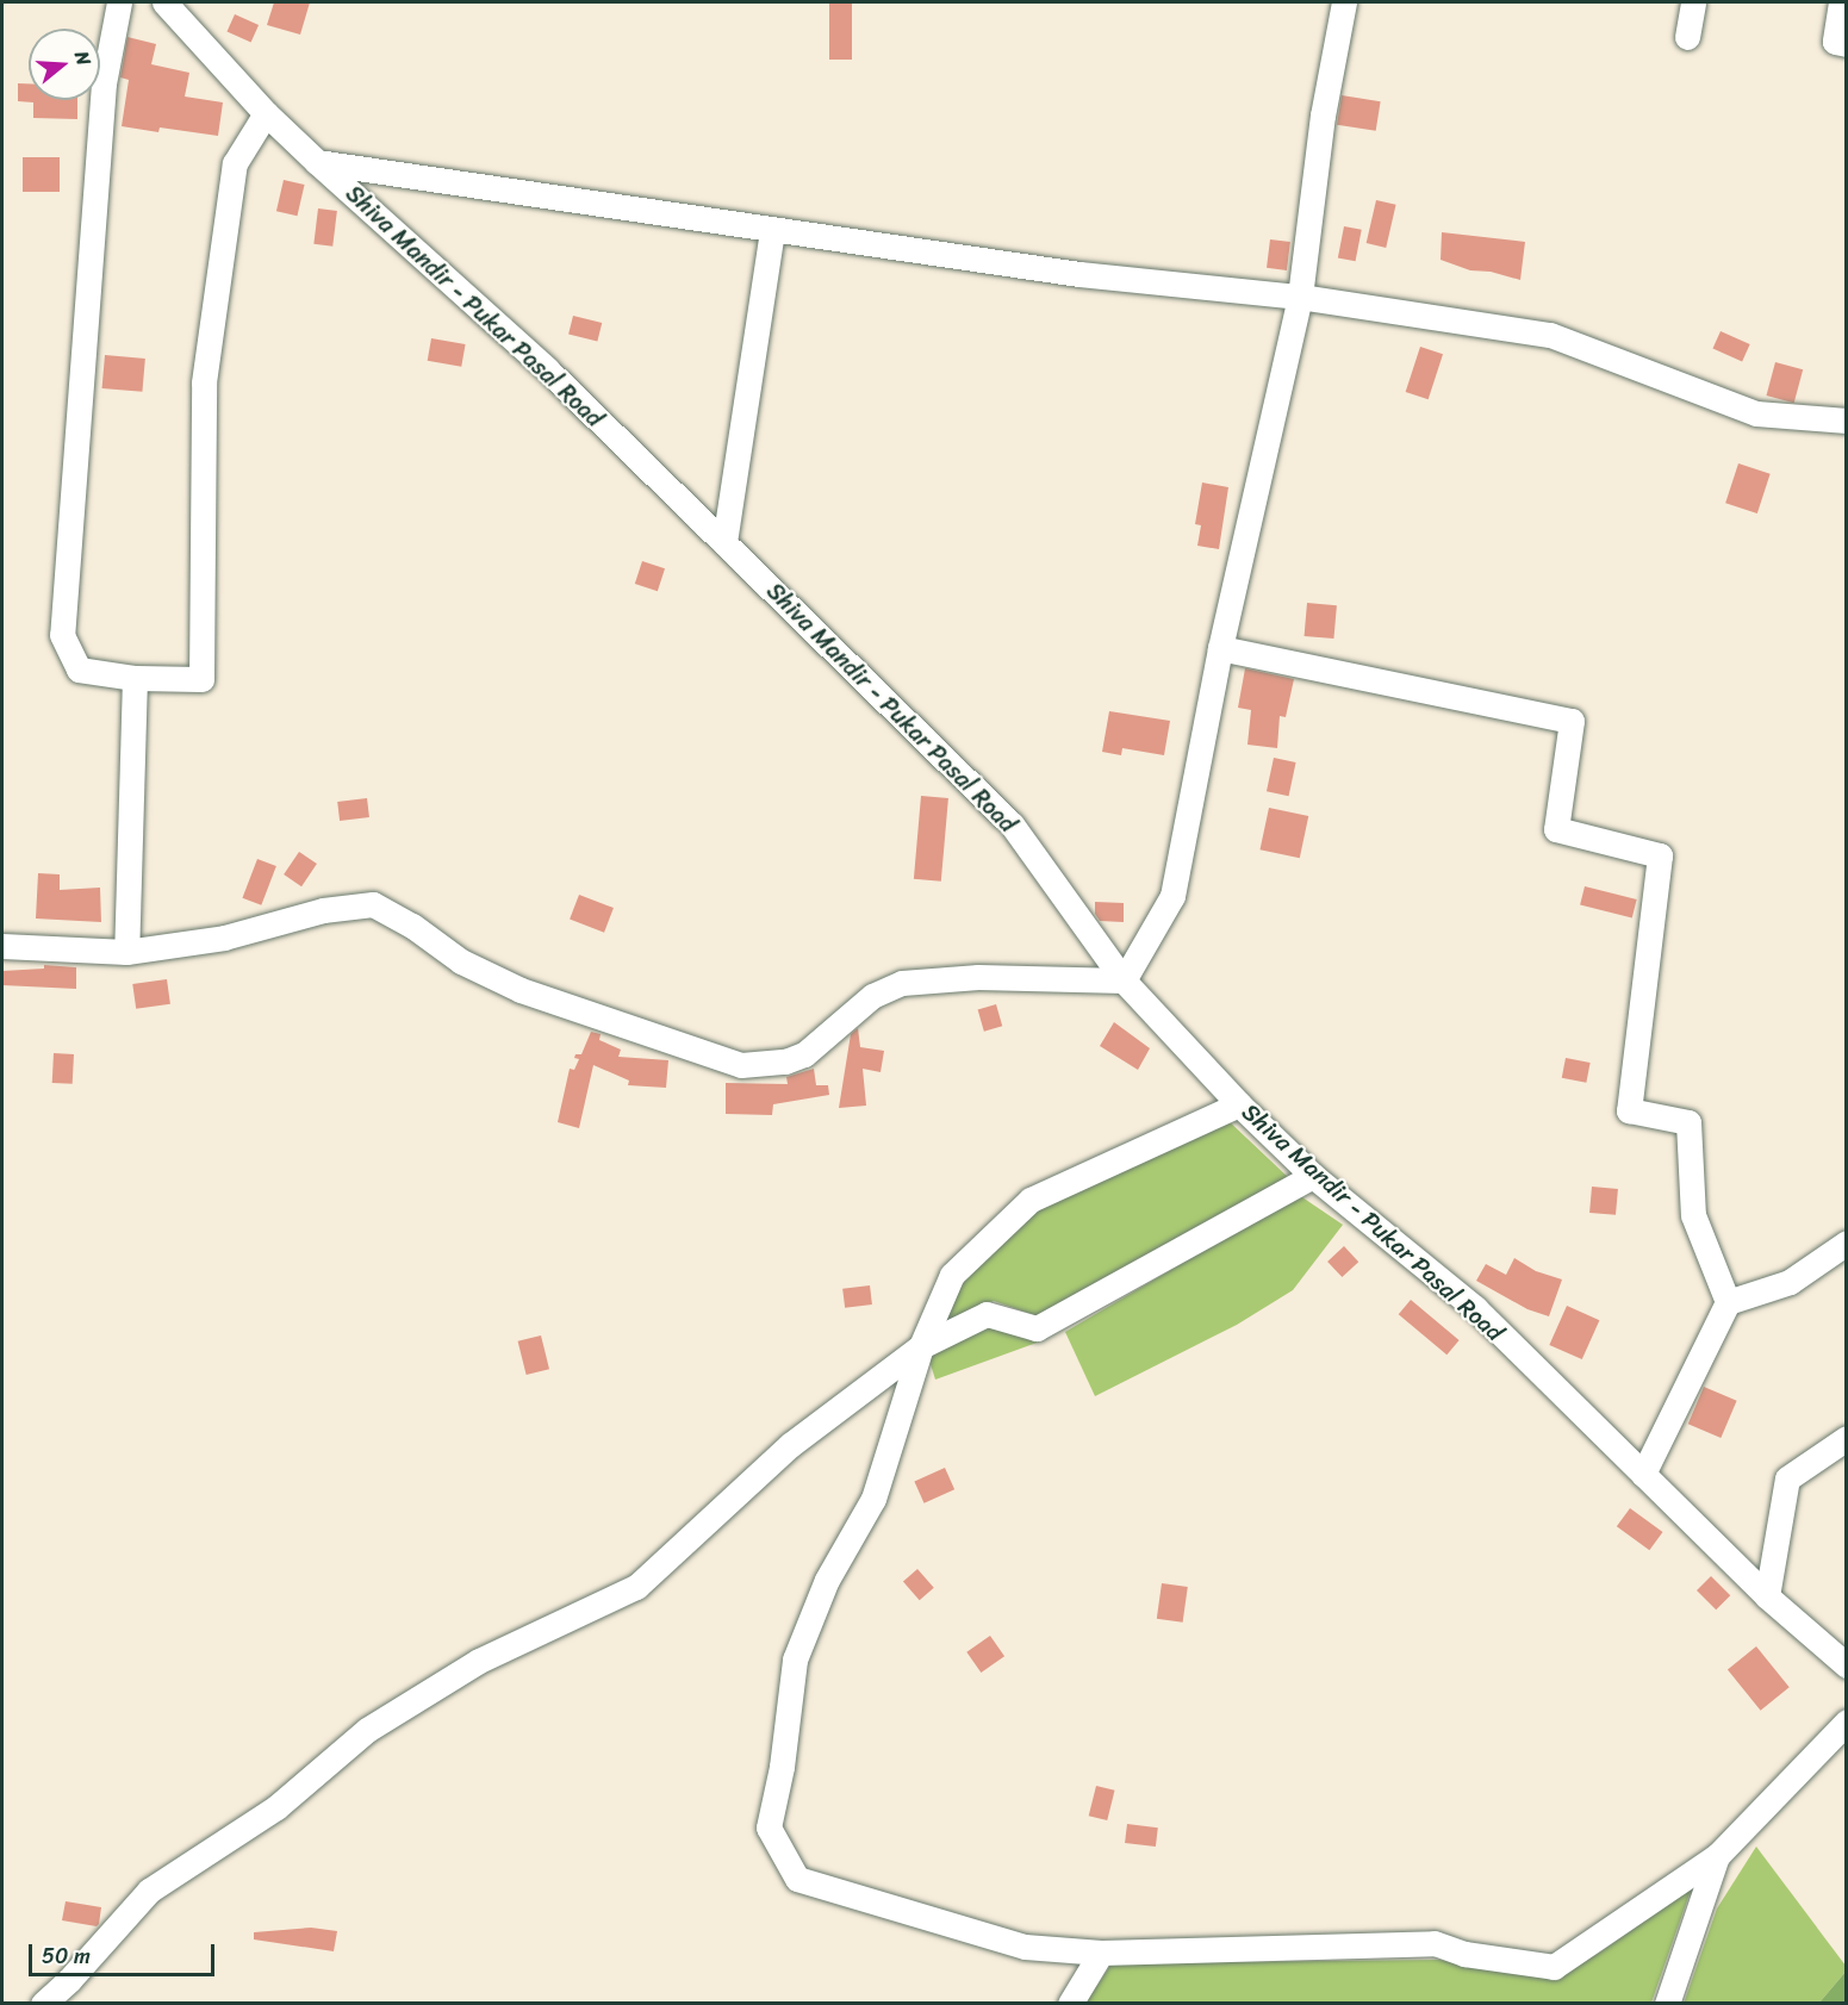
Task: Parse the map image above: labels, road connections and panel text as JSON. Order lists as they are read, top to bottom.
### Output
{
  "streets": {
    "street": ["Shiva Mandir - Pukar Pasal Road"]
  },
  "scale_bar": "50 m",
  "north": "right"
}
